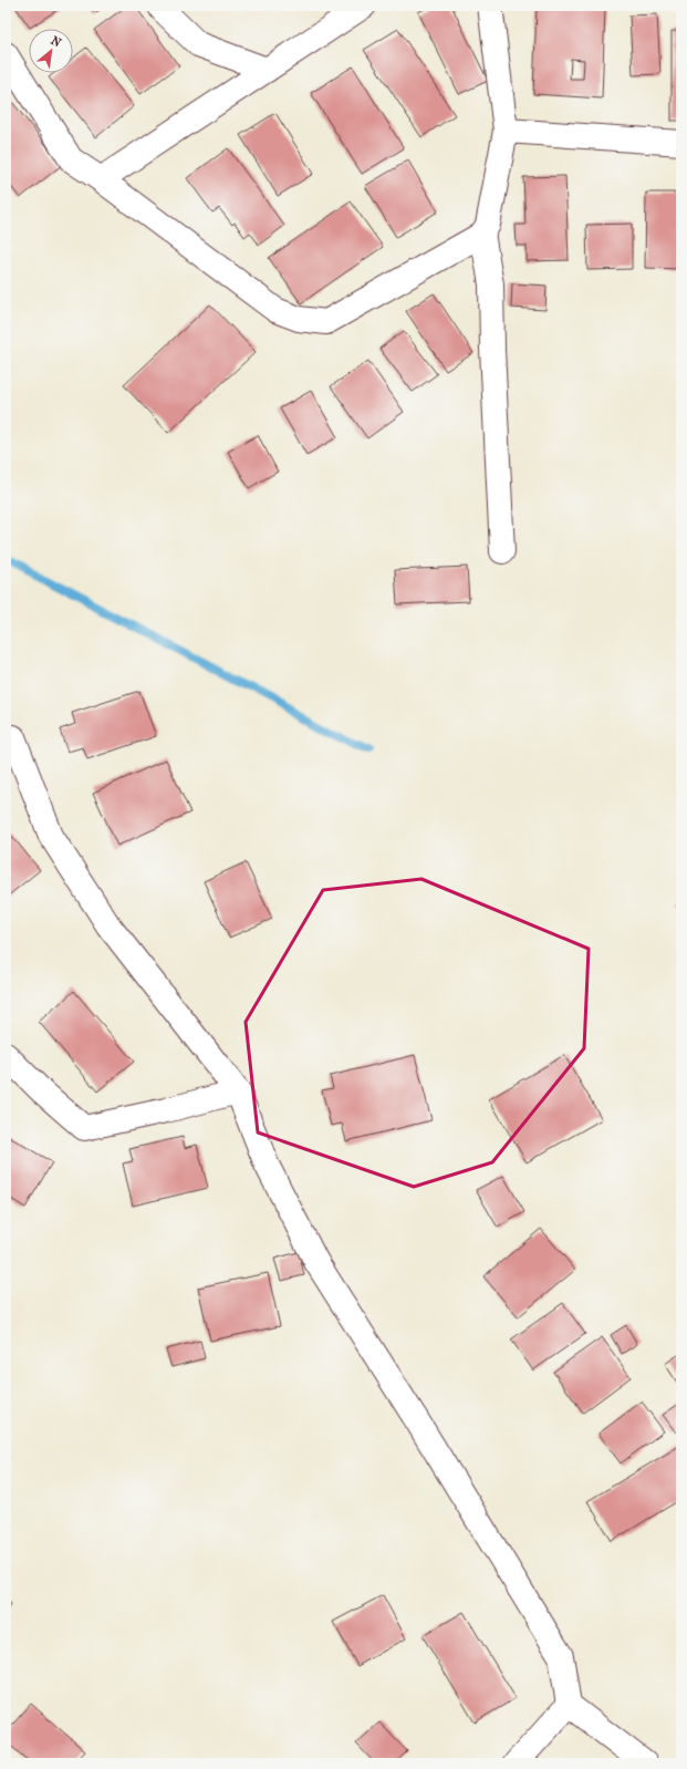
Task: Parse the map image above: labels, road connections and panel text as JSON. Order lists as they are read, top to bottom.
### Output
{
  "north": "top right"
}
